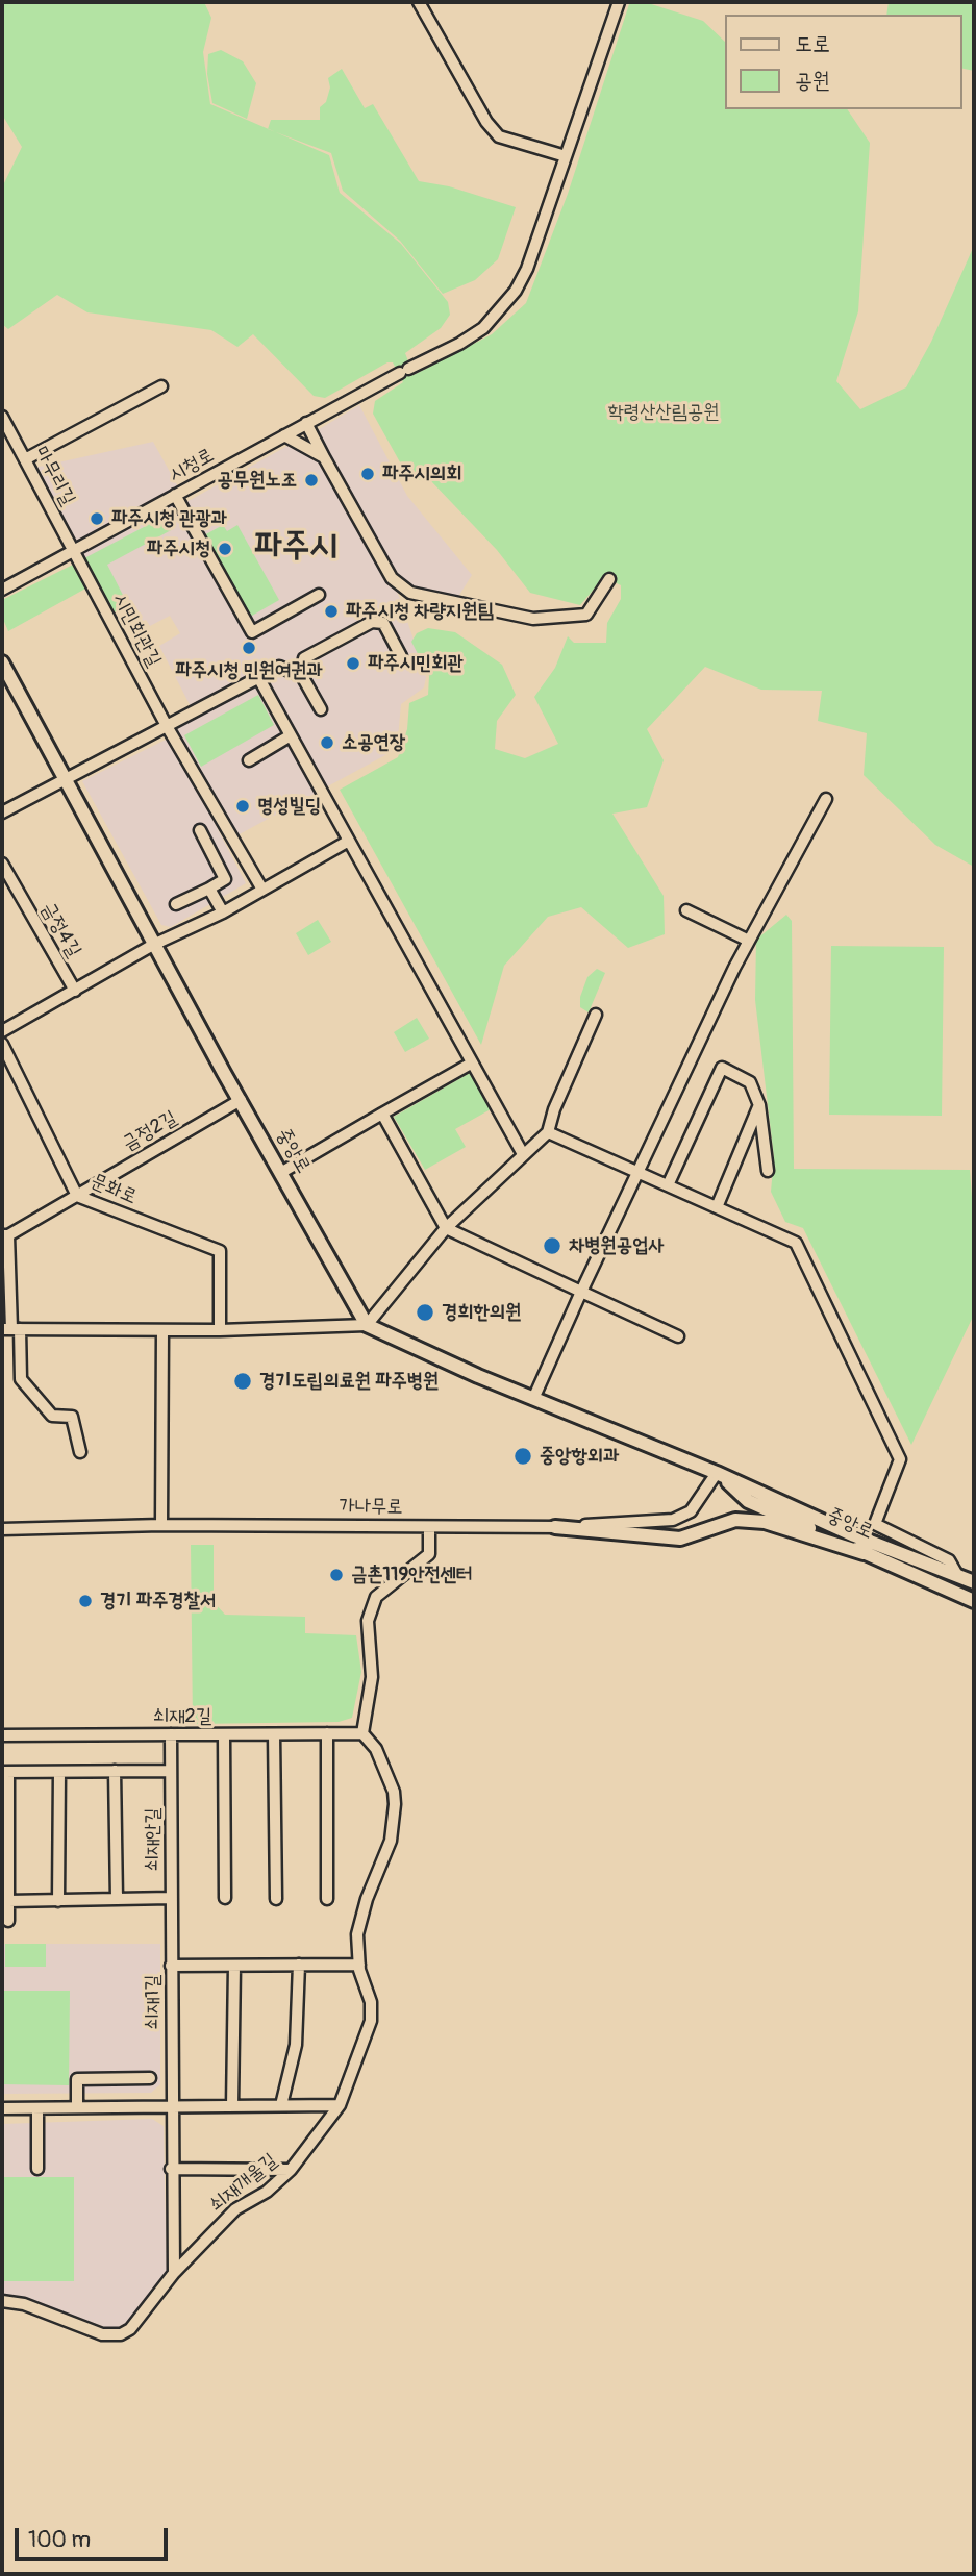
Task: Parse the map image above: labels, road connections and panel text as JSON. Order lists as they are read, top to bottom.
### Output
{
  "streets": {
    "main road": ["중앙로"],
    "street": [
      "시청로",
      "마무리길",
      "시민회관길",
      "금정4길",
      "금정2길",
      "문화로",
      "가나무로",
      "쇠재2길",
      "쇠재안길",
      "쇠재1길",
      "쇠재개울길"
    ]
  },
  "crossings": [
    ["시청로", "마무리길"],
    ["시청로", "시민회관길"],
    ["마무리길", "시민회관길"],
    ["시민회관길", "금정4길"],
    ["금정4길", "중앙로"],
    ["금정2길", "중앙로"],
    ["금정2길", "문화로"],
    ["중앙로", "가나무로"],
    ["쇠재2길", "쇠재안길"],
    ["쇠재2길", "쇠재개울길"],
    ["쇠재안길", "쇠재1길"],
    ["쇠재1길", "쇠재개울길"]
  ],
  "districts": ["파주시"],
  "parks": ["학령산산림공원"],
  "places": [
    "파주시의회",
    "공무원노조",
    "파주시청 관광과",
    "파주시청",
    "파주시청 차량지원팀",
    "파주시청 민원여권과",
    "파주시민회관",
    "소공연장",
    "명성빌딩",
    "차병원공업사",
    "경희한의원",
    "경기도립의료원 파주병원",
    "중앙항외과",
    "금촌119안전센터",
    "경기 파주경찰서"
  ],
  "legend": ["도로", "공원"],
  "scale_bar": "100 m"
}
